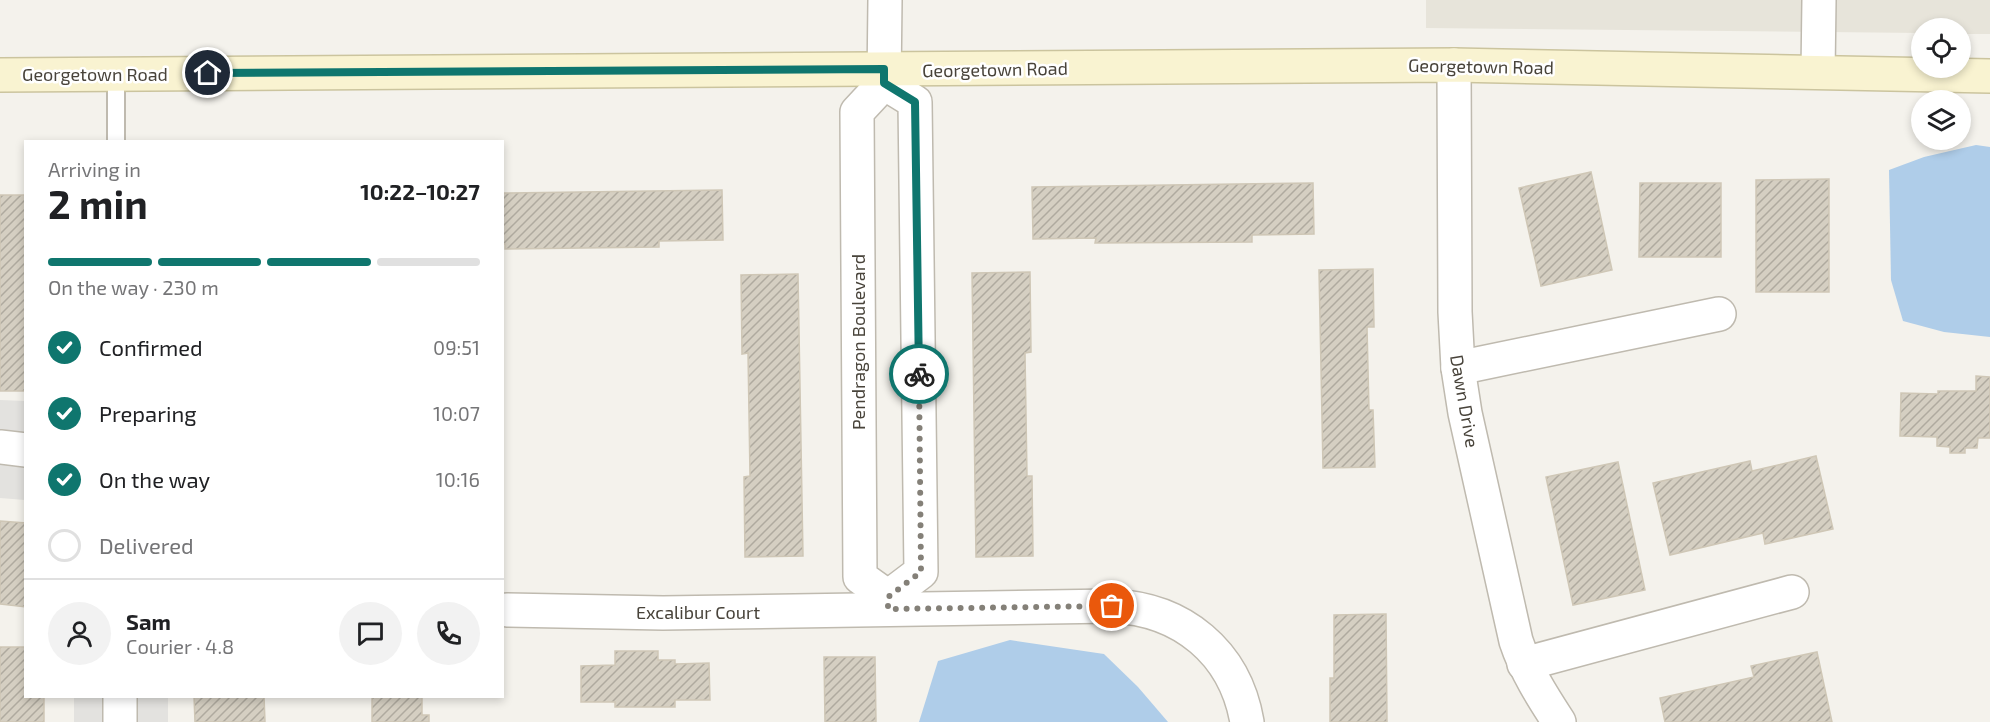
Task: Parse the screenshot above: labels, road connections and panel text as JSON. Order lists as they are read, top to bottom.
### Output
{
  "streets": {
    "main road": ["Georgetown Road"],
    "street": ["Pendragon Boulevard", "Dawn Drive", "Excalibur Court"]
  },
  "crossings": [
    ["Georgetown Road", "Pendragon Boulevard"],
    ["Georgetown Road", "Dawn Drive"],
    ["Pendragon Boulevard", "Excalibur Court"]
  ],
  "page": {
    "heading": ["2 min", "Arriving in", "10:22–10:27"],
    "panel": ["Sam", "Courier · 4.8"],
    "bar": "On the way · 230 m",
    "list": [
      ["Confirmed", "09:51"],
      ["Preparing", "10:07"],
      ["On the way", "10:16"],
      "Delivered"
    ]
  }
}
